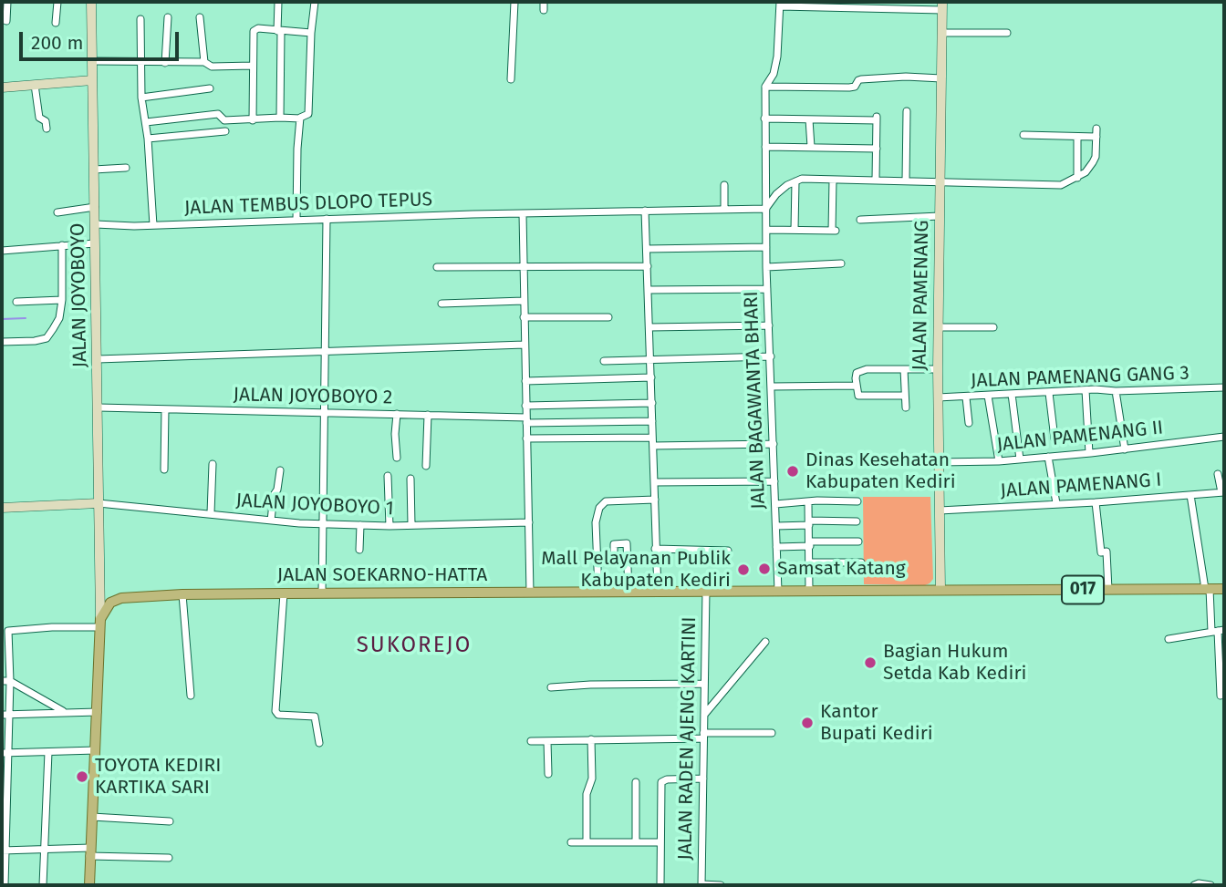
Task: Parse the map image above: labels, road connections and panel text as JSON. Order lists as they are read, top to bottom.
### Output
{
  "streets": {
    "main road": [
      "JALAN JOYOBOYO",
      "JALAN PAMENANG",
      "JALAN SOEKARNO-HATTA",
      "017"
    ],
    "street": [
      "JALAN TEMBUS DLOPO TEPUS",
      "JALAN PAMENANG GANG 3",
      "JALAN JOYOBOYO 2",
      "JALAN BAGAWANTA BHARI",
      "JALAN PAMENANG II",
      "JALAN PAMENANG I",
      "JALAN JOYOBOYO 1",
      "JALAN RADEN AJENG KARTINI"
    ]
  },
  "crossings": [
    ["JALAN TEMBUS DLOPO TEPUS", "JALAN JOYOBOYO"],
    ["JALAN TEMBUS DLOPO TEPUS", "JALAN BAGAWANTA BHARI"],
    ["JALAN JOYOBOYO", "JALAN JOYOBOYO 2"],
    ["JALAN JOYOBOYO", "JALAN JOYOBOYO 1"],
    ["JALAN PAMENANG", "JALAN PAMENANG GANG 3"],
    ["JALAN PAMENANG", "JALAN PAMENANG II"],
    ["JALAN PAMENANG", "JALAN PAMENANG I"],
    ["JALAN PAMENANG", "JALAN SOEKARNO-HATTA"],
    ["JALAN PAMENANG", "017"],
    ["JALAN BAGAWANTA BHARI", "JALAN SOEKARNO-HATTA"],
    ["JALAN SOEKARNO-HATTA", "017"],
    ["JALAN SOEKARNO-HATTA", "JALAN RADEN AJENG KARTINI"]
  ],
  "districts": ["SUKOREJO"],
  "places": [
    "Dinas Kesehatan Kabupaten Kediri",
    "Samsat Katang",
    "Mall Pelayanan Publik Kabupaten Kediri",
    "Bagian Hukum Setda Kab Kediri",
    "Kantor Bupati Kediri",
    "TOYOTA KEDIRI KARTIKA SARI"
  ],
  "scale_bar": "200 m"
}
